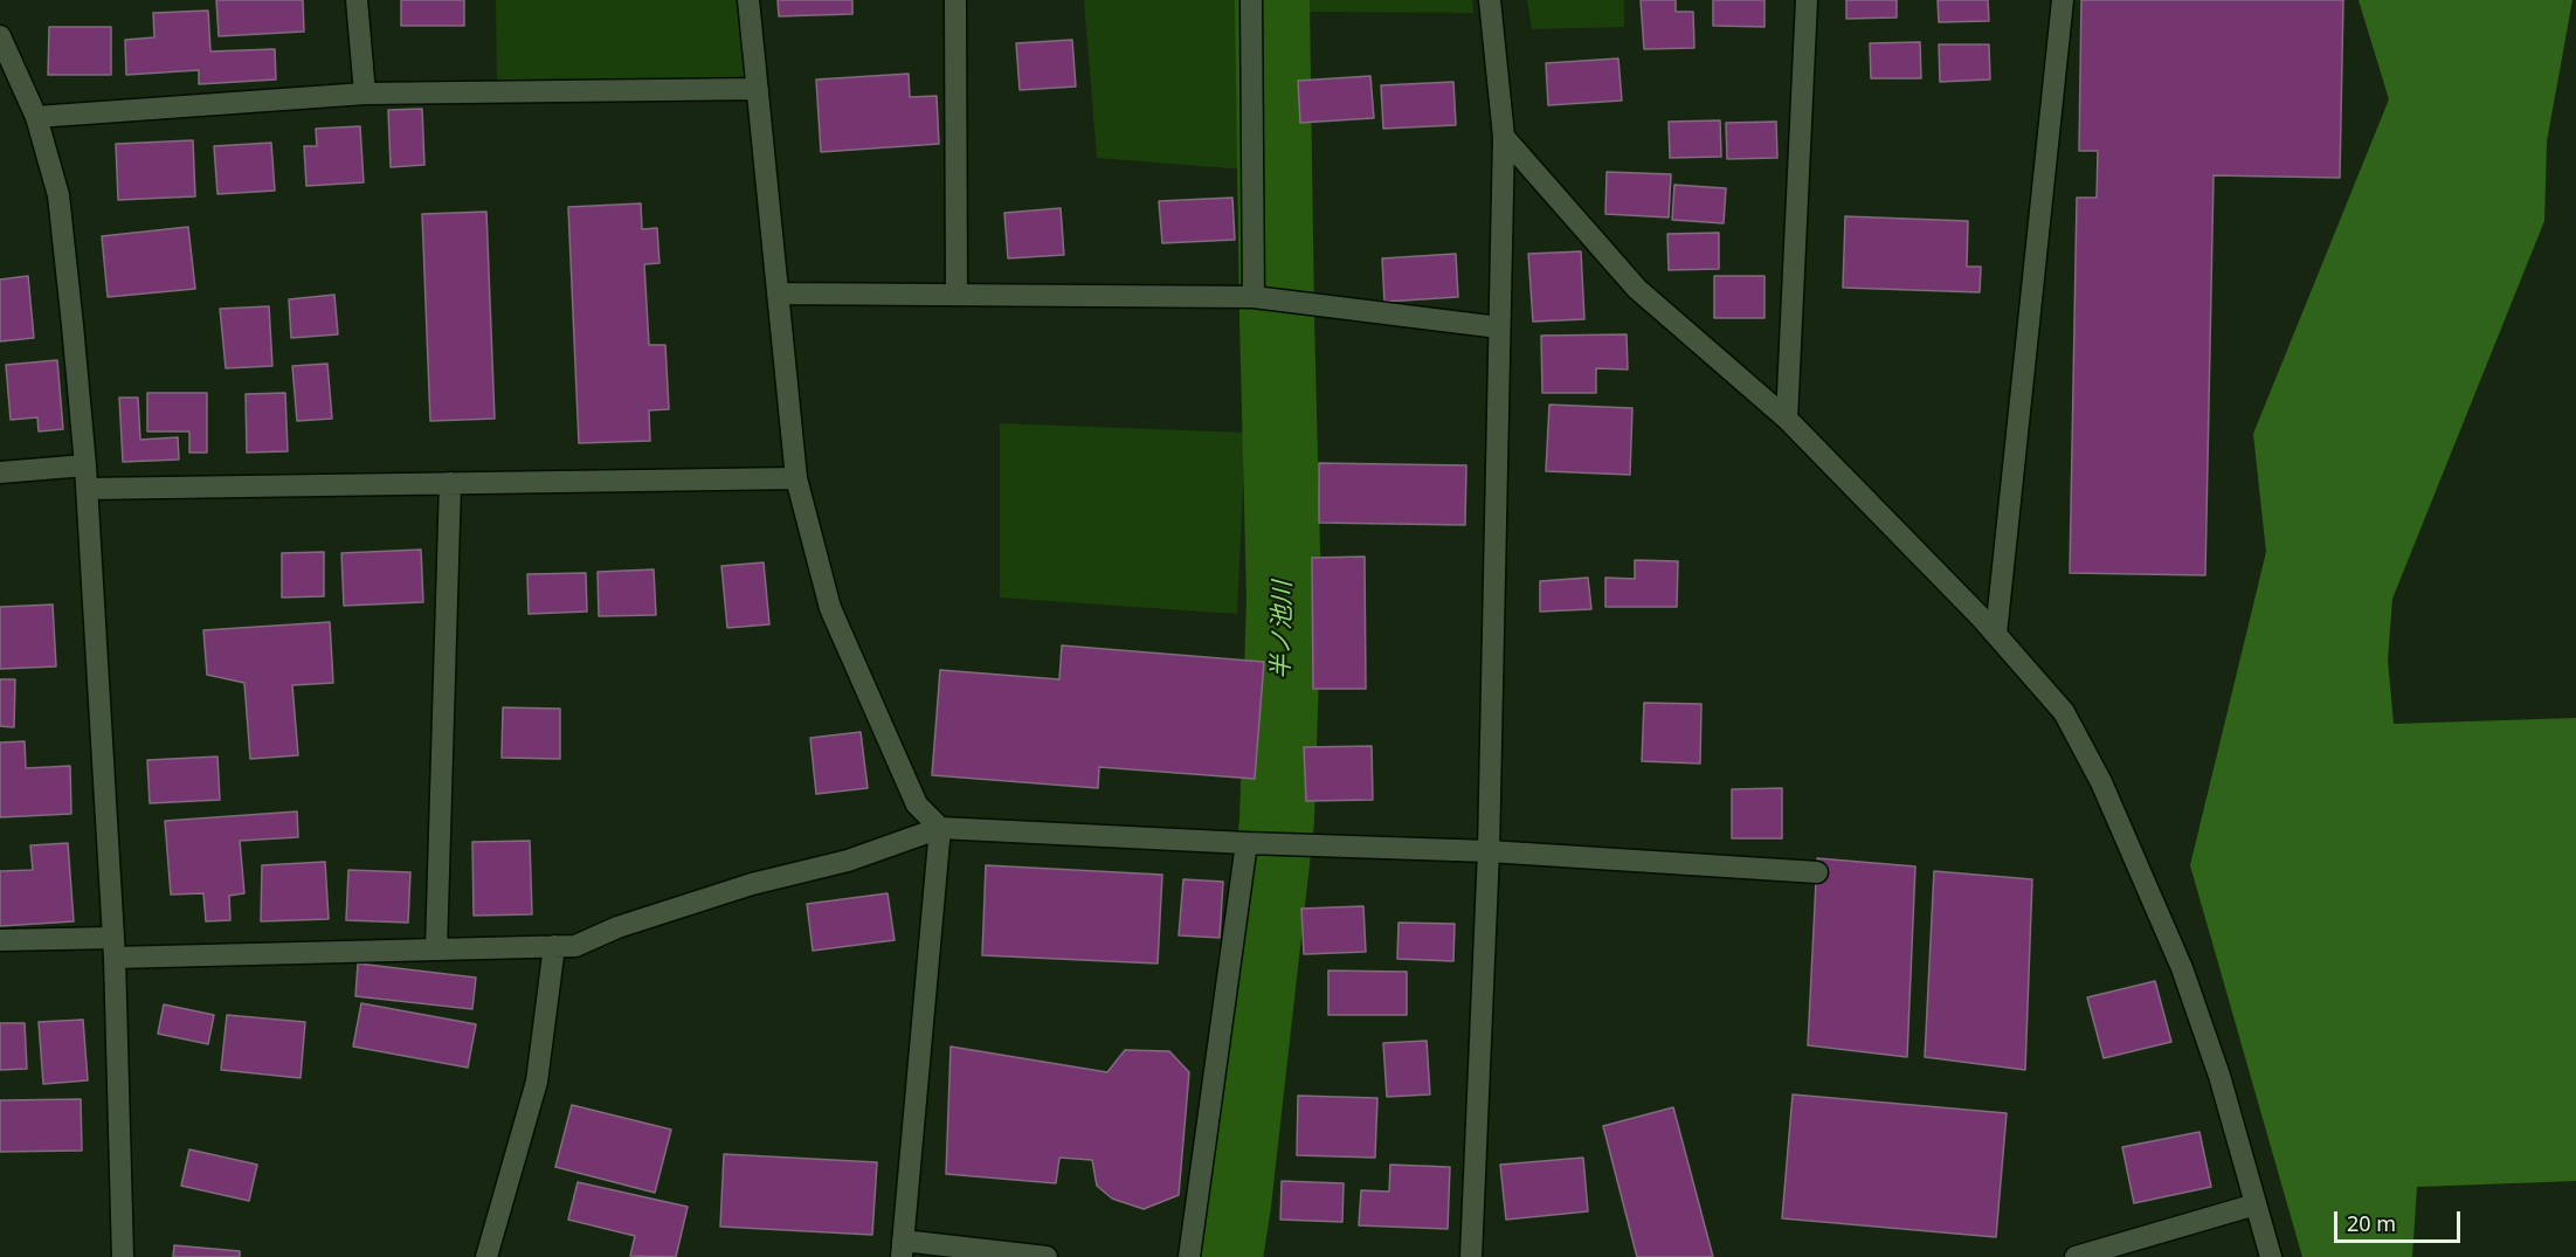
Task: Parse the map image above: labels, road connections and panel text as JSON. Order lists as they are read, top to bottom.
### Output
{
  "water": ["半ノ池川"],
  "scale_bar": "20 m"
}
